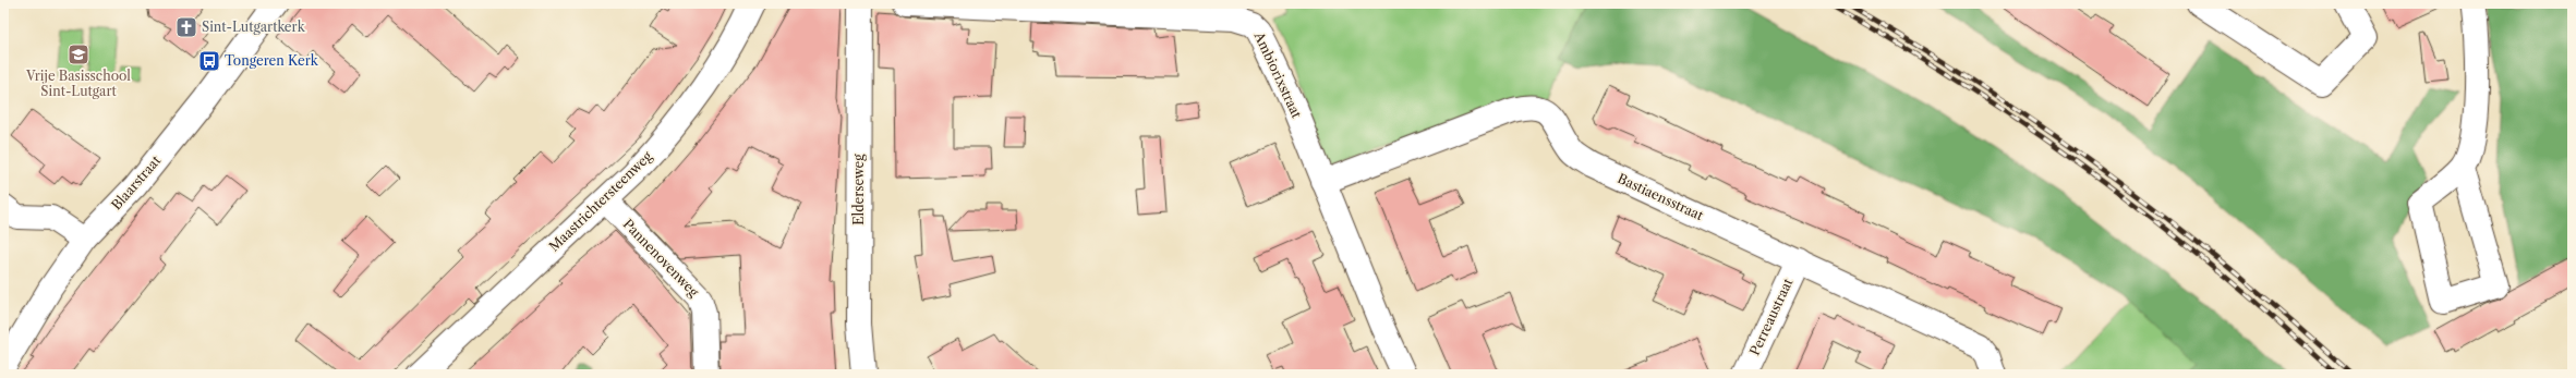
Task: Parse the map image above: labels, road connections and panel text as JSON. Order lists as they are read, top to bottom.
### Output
{
  "streets": {
    "street": [
      "Ambiorixstraat",
      "Blaarstraat",
      "Elderseweg",
      "Bastiaensstraat",
      "Maastrichtersteenweg",
      "Pannenovenweg",
      "Perreaustraat"
    ]
  },
  "crossings": [
    ["Ambiorixstraat", "Bastiaensstraat"],
    ["Bastiaensstraat", "Perreaustraat"],
    ["Maastrichtersteenweg", "Pannenovenweg"]
  ],
  "places": {
    "church": ["Sint-Lutgartkerk"],
    "school or university": ["Vrije Basisschool Sint-Lutgart"],
    "bus stop": ["Tongeren Kerk"]
  }
}
